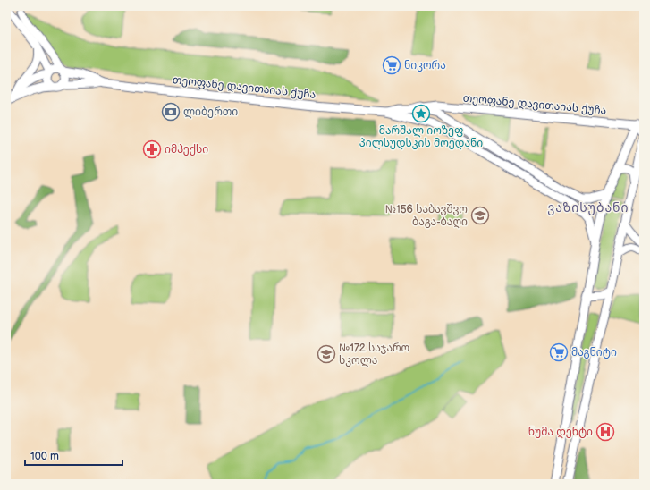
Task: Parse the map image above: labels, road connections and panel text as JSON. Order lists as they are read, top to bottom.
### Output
{
  "streets": {
    "main road": ["თეოფანე დავითაიას ქუჩა"]
  },
  "districts": ["ვაზისუბანი"],
  "places": {
    "supermarket": ["ნიკორა", "მაგნიტი"],
    "bank": ["ლიბერთი"],
    "place": ["მარშალ იოზეფ პილსუდსკის მოედანი"],
    "pharmacy": ["იმპექსი"],
    "school or university": ["№156 საბავშვო ბაგა-ბაღი", "№172 საჯარო სკოლა"],
    "hospital": ["ნუმა დენტი"]
  },
  "scale_bar": "100 m"
}
